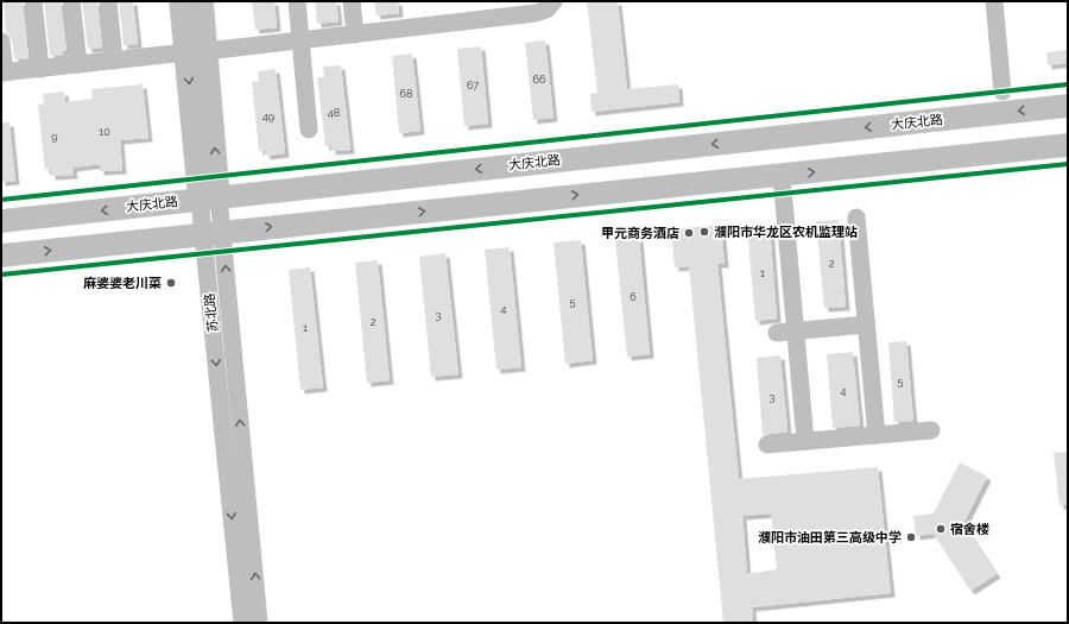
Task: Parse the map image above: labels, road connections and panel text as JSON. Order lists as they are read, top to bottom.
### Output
{
  "streets": {
    "main road": ["大庆北路", "苏北路"]
  },
  "crossings": [
    ["大庆北路", "苏北路"]
  ],
  "places": [
    "濮阳市华龙区农机监理站",
    "甲元商务酒店",
    "麻婆婆老川菜",
    "宿舍楼",
    "濮阳市油田第三高级中学"
  ],
  "house_numbers": [
    "66",
    "67",
    "68",
    "48",
    "49",
    "10",
    "9",
    "2",
    "1",
    "6",
    "5",
    "4",
    "3",
    "2",
    "1",
    "5",
    "4",
    "3"
  ]
}
